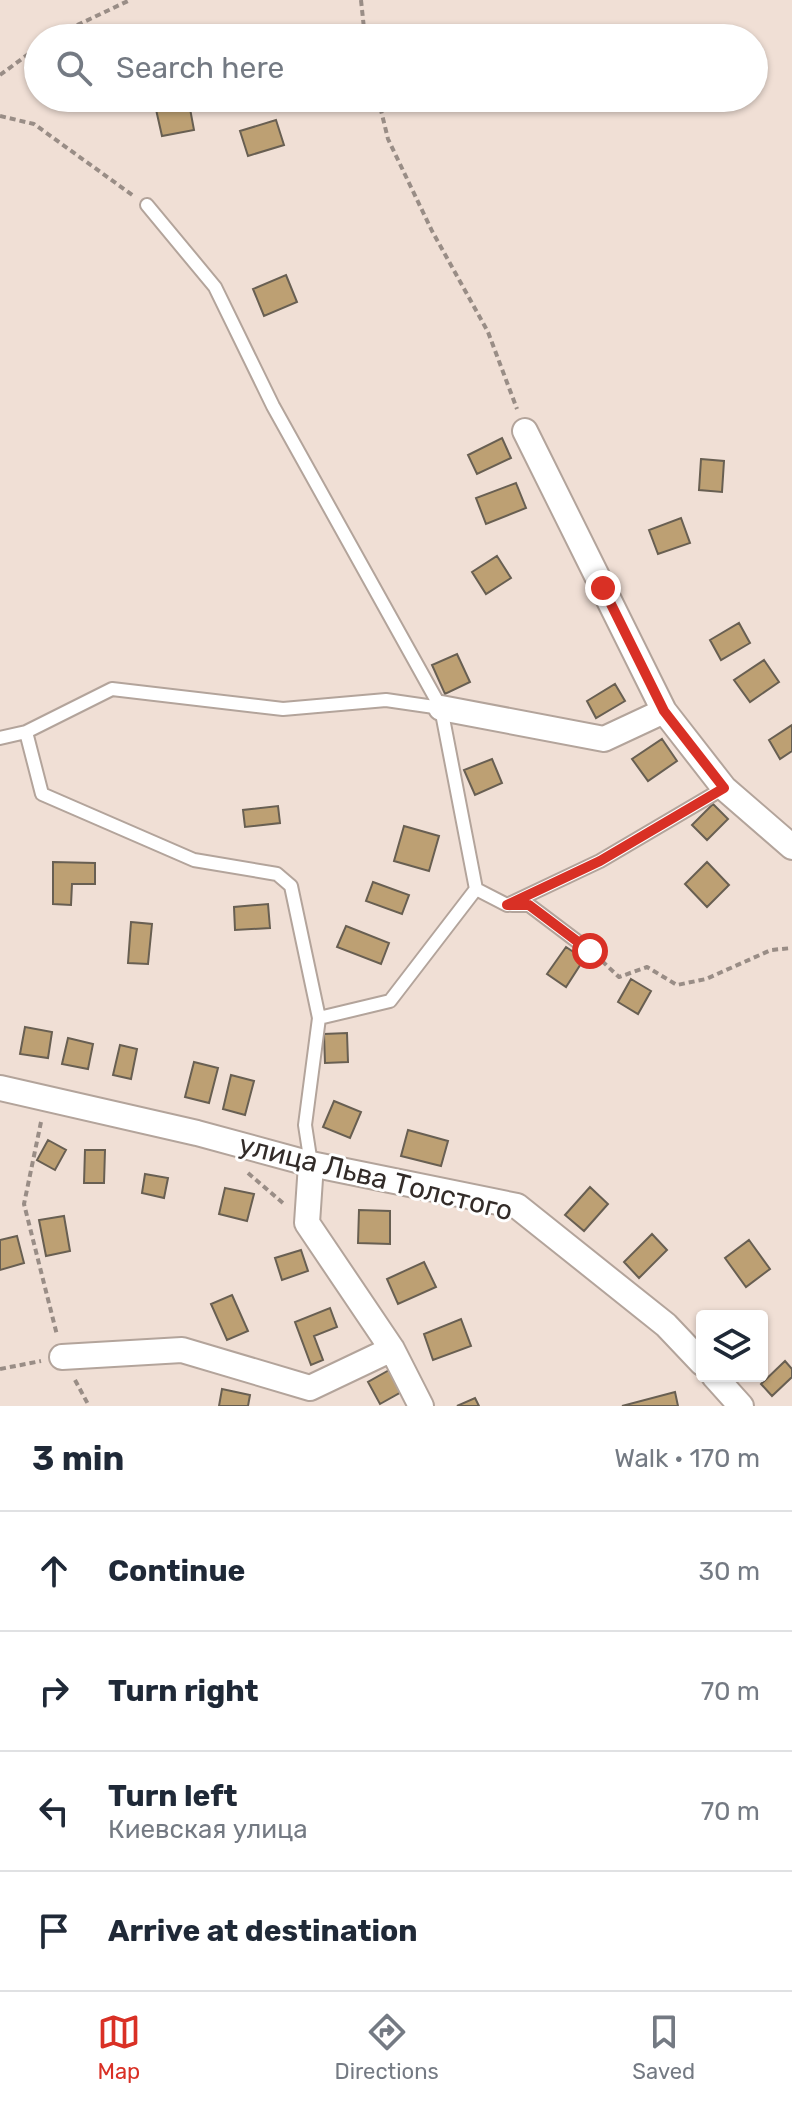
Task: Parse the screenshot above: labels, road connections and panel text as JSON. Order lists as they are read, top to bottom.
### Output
{
  "streets": {
    "street": ["улица Льва Толстого"]
  },
  "page": {
    "search": "Search here",
    "heading": ["3 min", "Walk · 170 m"],
    "list": [
      ["Continue", "30 m"],
      ["Turn right", "70 m"],
      ["Turn left", "Киевская улица", "70 m"],
      "Arrive at destination"
    ],
    "nav": ["Map", "Directions", "Saved"]
  }
}
